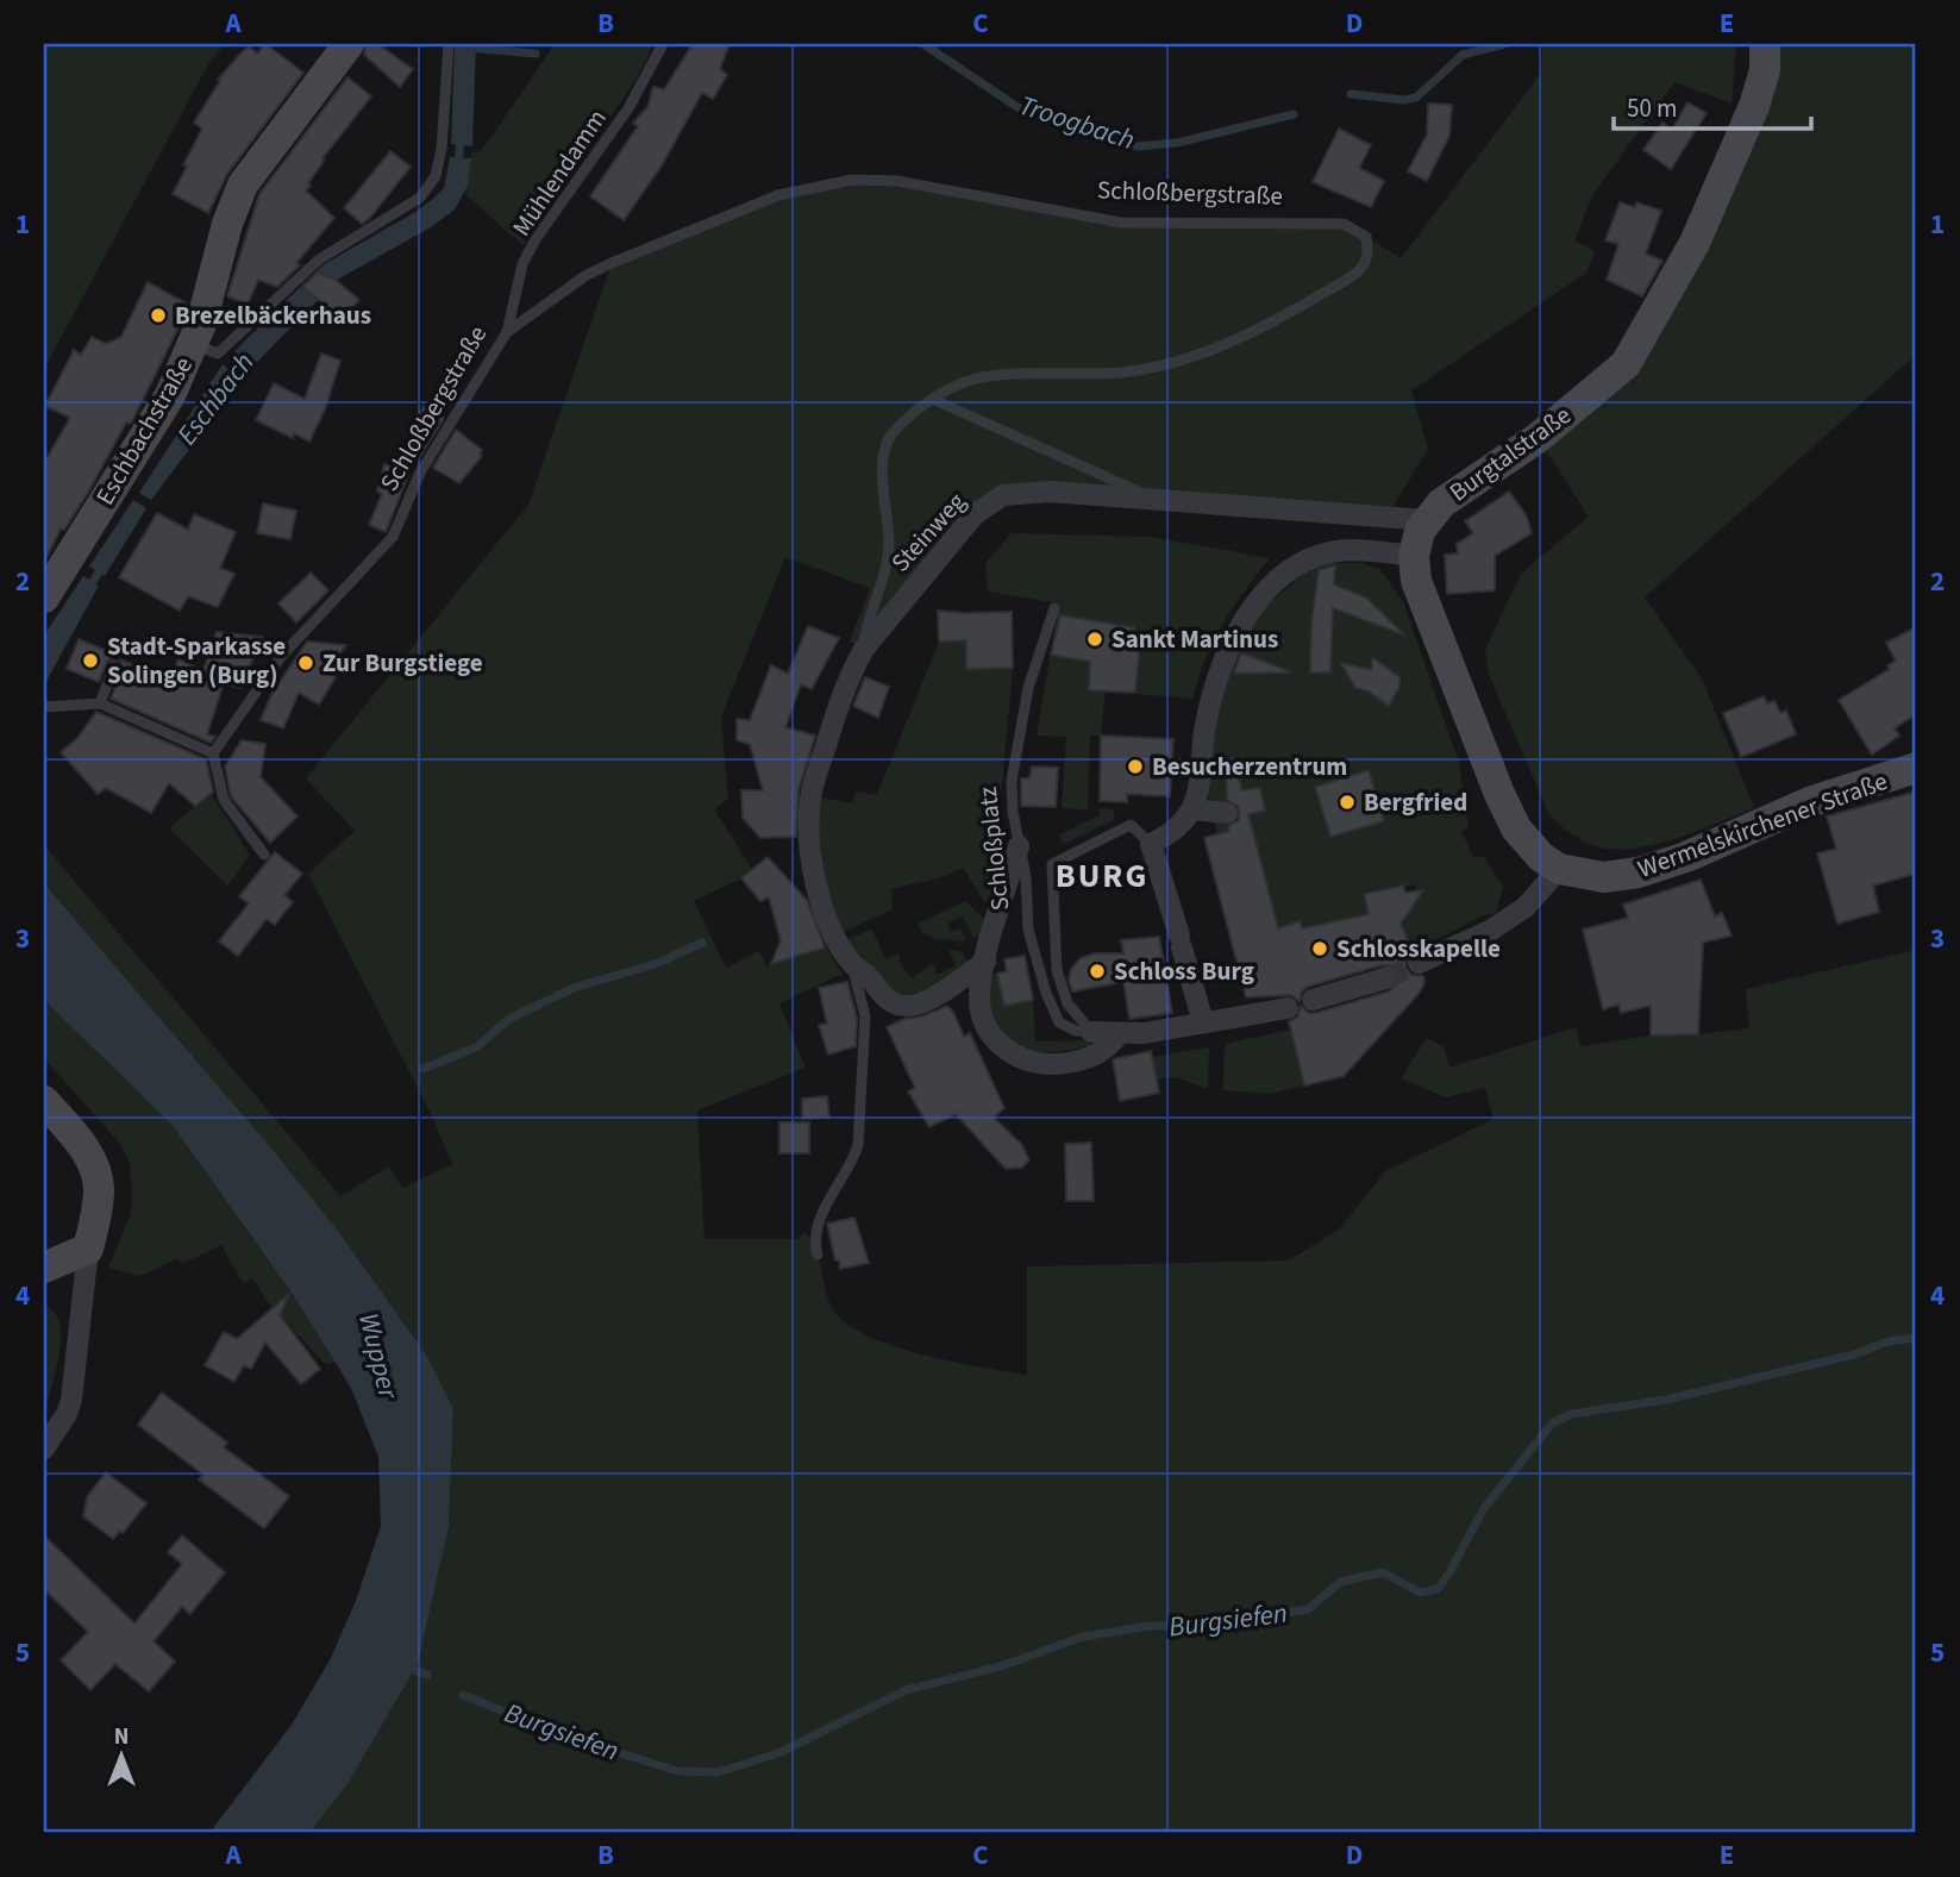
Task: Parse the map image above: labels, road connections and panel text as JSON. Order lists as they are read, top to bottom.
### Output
{
  "streets": {
    "main road": ["Eschbachstraße", "Burgtalstraße", "Wermelskirchener Straße"],
    "street": ["Steinweg", "Schloßplatz"],
    "lane": ["Mühlendamm", "Schloßbergstraße"]
  },
  "crossings": [
    ["Mühlendamm", "Schloßbergstraße"],
    ["Schloßbergstraße", "Steinweg"]
  ],
  "districts": ["BURG"],
  "water": [
    "Troogbach",
    "Eschbach",
    "Wupper",
    "Burgsiefen"
  ],
  "places": [
    "Brezelbäckerhaus",
    "Sankt Martinus",
    "Stadt-Sparkasse Solingen (Burg)",
    "Zur Burgstiege",
    "Besucherzentrum",
    "Bergfried",
    "Schlosskapelle",
    "Schloss Burg"
  ],
  "scale_bar": "50 m",
  "north": "top",
  "grid": {
    "columns": [
      "A",
      "B",
      "C",
      "D",
      "E"
    ],
    "rows": [
      "1",
      "2",
      "3",
      "4",
      "5"
    ]
  }
}
